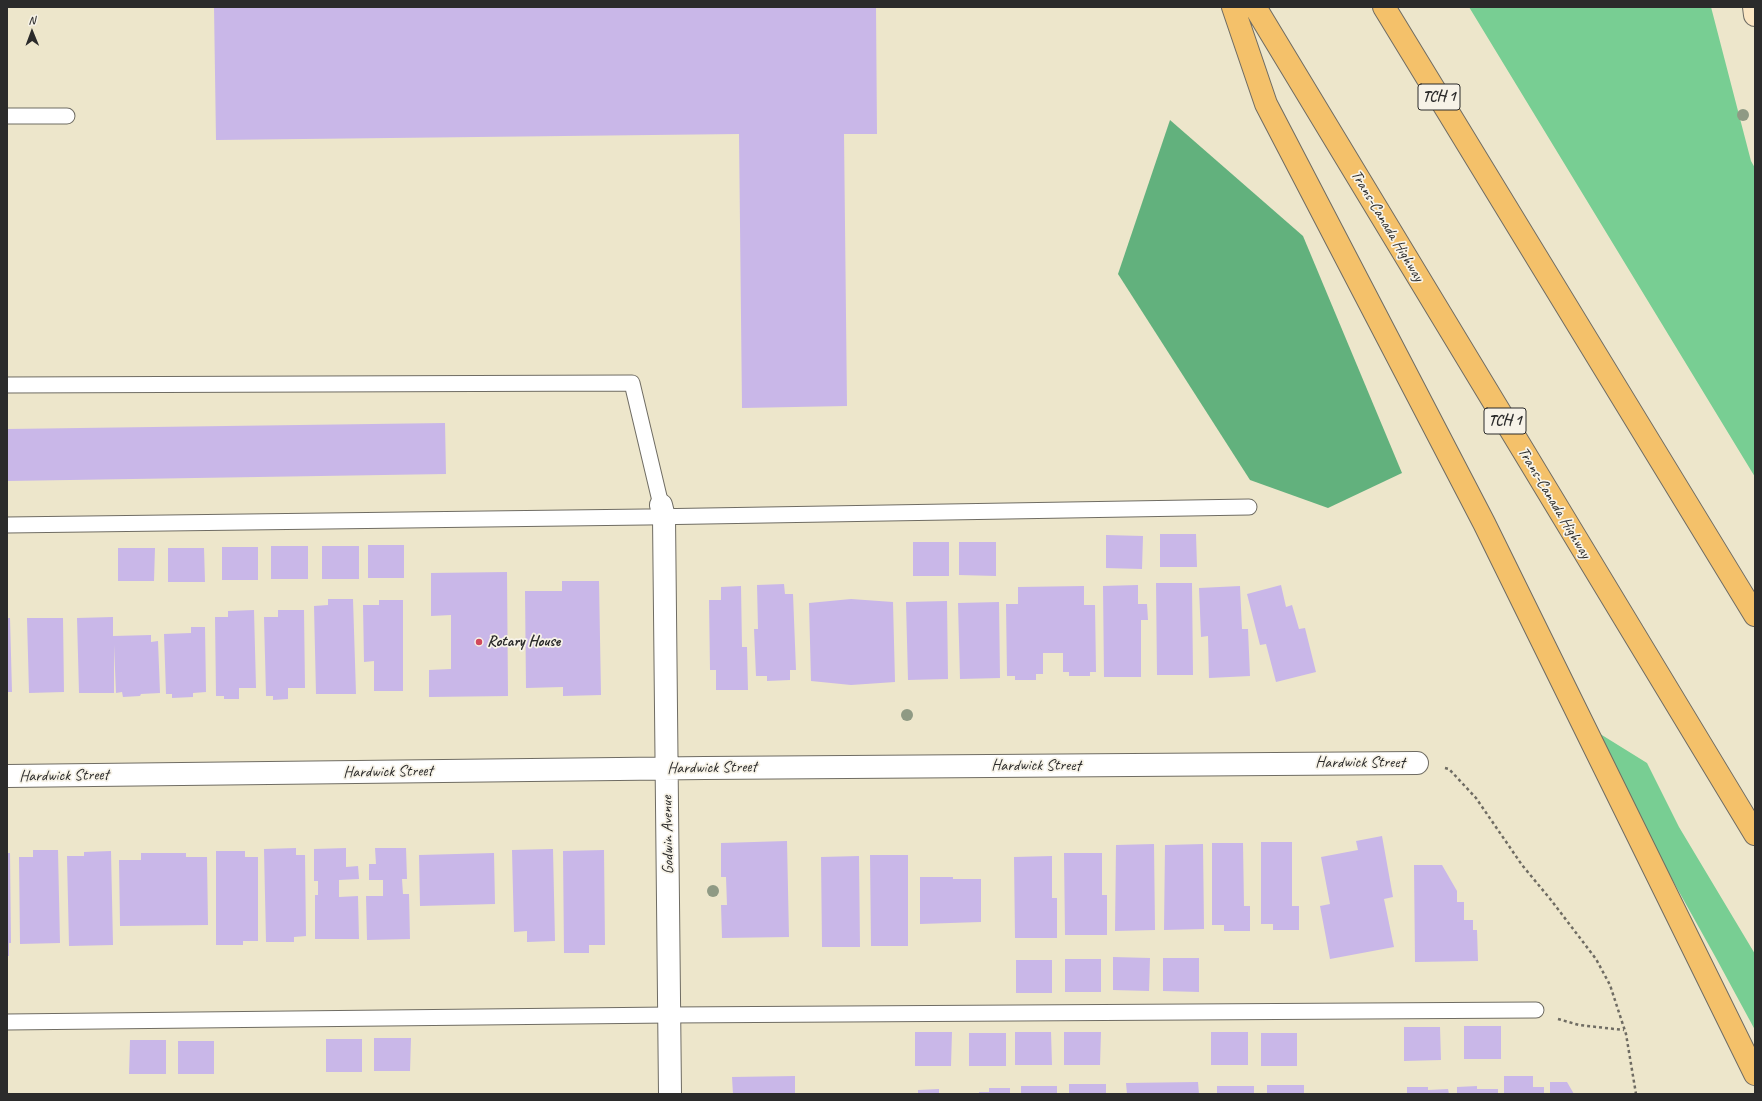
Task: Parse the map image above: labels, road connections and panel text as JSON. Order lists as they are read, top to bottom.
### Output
{
  "streets": {
    "highway": ["TCH 1", "Trans-Canada Highway"],
    "street": ["Hardwick Street", "Godwin Avenue"]
  },
  "crossings": [
    ["Hardwick Street", "Godwin Avenue"]
  ],
  "places": ["Rotary House"],
  "north": "top"
}
